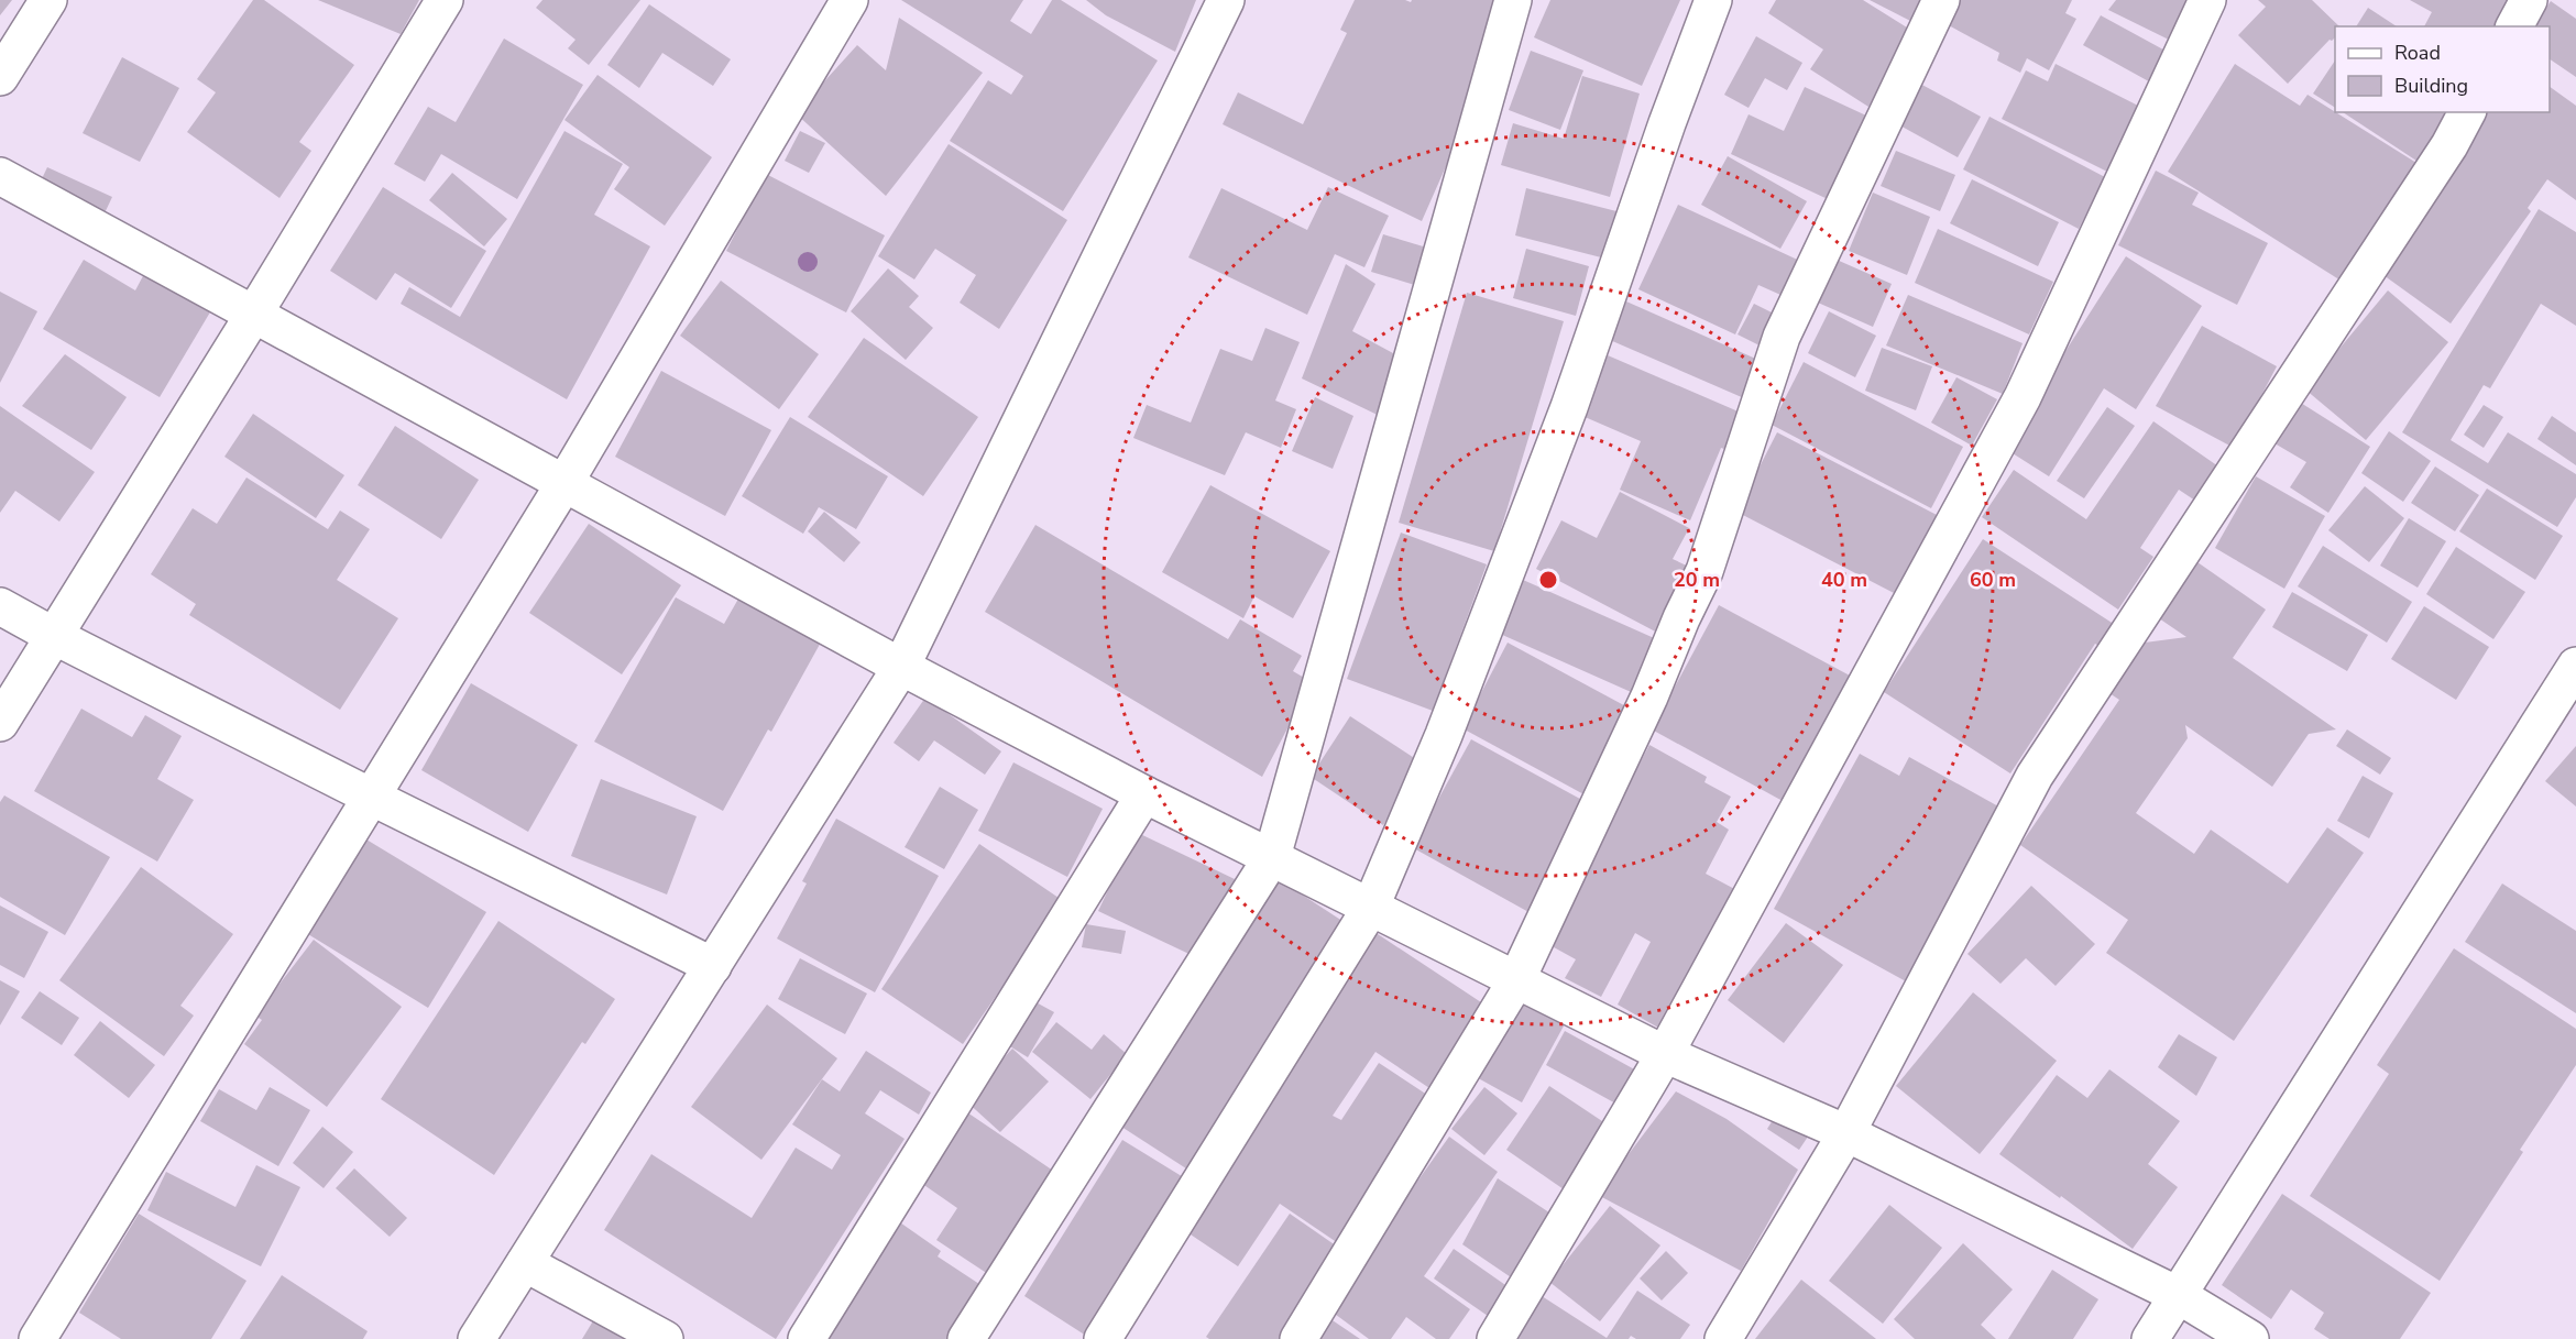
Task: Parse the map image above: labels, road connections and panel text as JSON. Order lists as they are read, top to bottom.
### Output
{
  "legend": ["Road", "Building"],
  "rings": ["20 m", "40 m", "60 m"]
}
